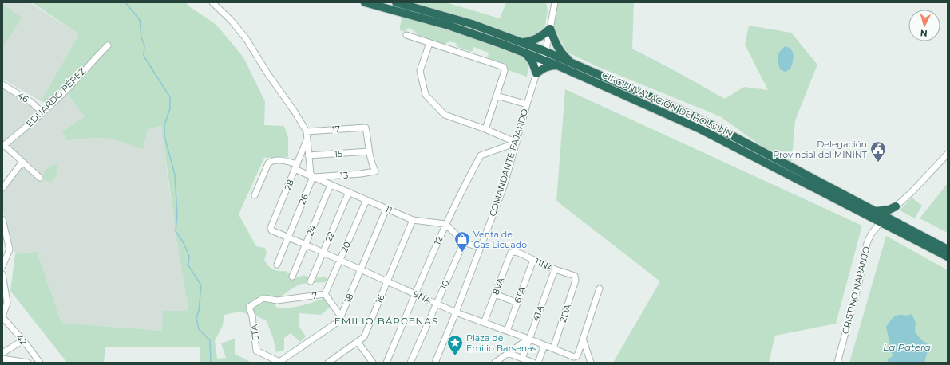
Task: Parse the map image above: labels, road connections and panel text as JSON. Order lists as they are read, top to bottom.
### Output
{
  "streets": {
    "highway": ["CIRCUNVALACIÓN DE HOLGUÍN"],
    "street": [
      "46",
      "EDUARDO PÉREZ",
      "17",
      "15",
      "COMANDANTE FAJARDO",
      "13",
      "28",
      "26",
      "11",
      "24",
      "22",
      "12",
      "20",
      "11NA",
      "10",
      "8VA",
      "CRISTINO NARANJO",
      "6TA",
      "7",
      "9NA",
      "18",
      "16",
      "4TA",
      "2DA",
      "5TA",
      "42"
    ]
  },
  "crossings": [
    ["46", "EDUARDO PÉREZ"],
    ["CIRCUNVALACIÓN DE HOLGUÍN", "COMANDANTE FAJARDO"],
    ["CIRCUNVALACIÓN DE HOLGUÍN", "CRISTINO NARANJO"],
    ["17", "15"],
    ["17", "13"],
    ["15", "13"],
    ["COMANDANTE FAJARDO", "12"],
    ["COMANDANTE FAJARDO", "9NA"],
    ["13", "26"],
    ["13", "11"],
    ["28", "11"],
    ["28", "9NA"],
    ["26", "11"],
    ["26", "9NA"],
    ["11", "24"],
    ["11", "22"],
    ["11", "12"],
    ["11", "20"],
    ["11", "18"],
    ["11", "16"],
    ["24", "9NA"],
    ["22", "9NA"],
    ["12", "9NA"],
    ["20", "7"],
    ["20", "9NA"],
    ["11NA", "8VA"],
    ["11NA", "6TA"],
    ["11NA", "4TA"],
    ["11NA", "2DA"],
    ["10", "9NA"],
    ["8VA", "9NA"],
    ["6TA", "9NA"],
    ["7", "18"],
    ["7", "5TA"],
    ["9NA", "18"],
    ["9NA", "16"],
    ["9NA", "4TA"],
    ["9NA", "2DA"],
    ["18", "5TA"]
  ],
  "districts": ["EMILIO BÁRCENAS"],
  "water": ["La Patera"],
  "places": {
    "public building": ["Delegación Provincial del MININT"],
    "shop": ["Venta de Gas Licuado"],
    "place": ["Plaza de Emilio Barsenas"]
  },
  "north": "bottom"
}
